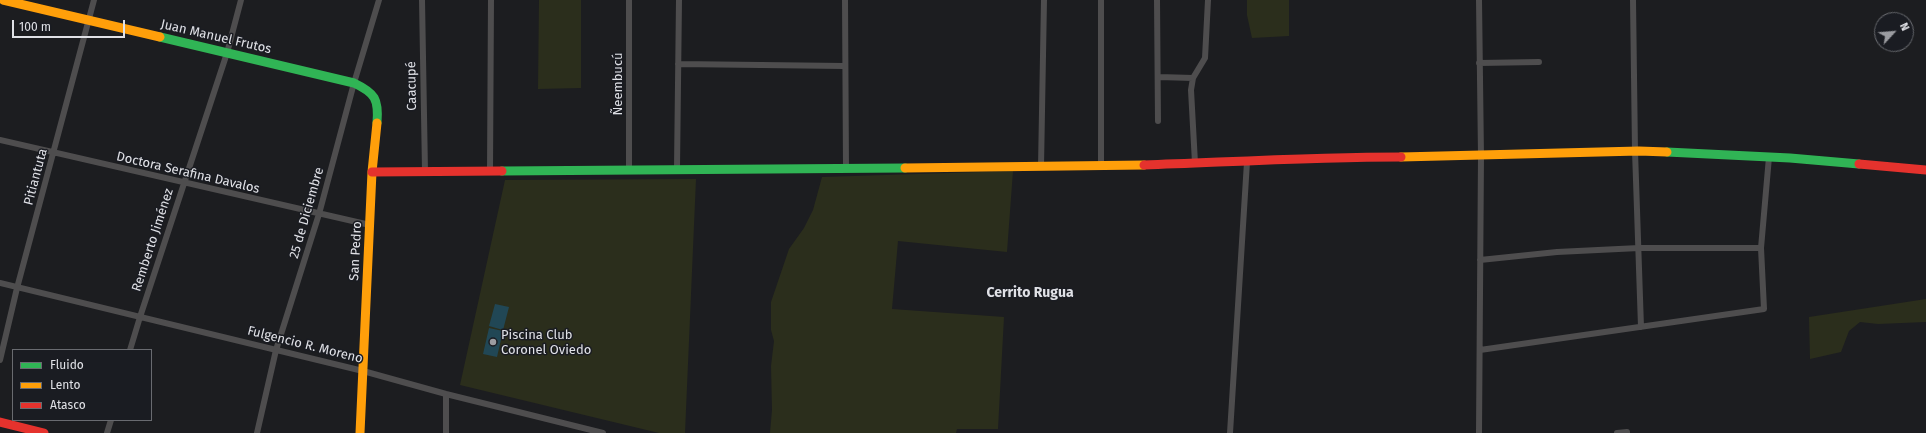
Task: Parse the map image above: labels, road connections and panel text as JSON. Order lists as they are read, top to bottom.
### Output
{
  "streets": {
    "street": [
      "Juan Manuel Frutos",
      "Ñeembucú",
      "Caacupé",
      "Doctora Serafina Davalos",
      "Pitiantuta",
      "25 de Diciembre",
      "Remberto Jiménez",
      "San Pedro",
      "Fulgencio R. Moreno"
    ]
  },
  "crossings": [
    ["Juan Manuel Frutos", "Pitiantuta"],
    ["Juan Manuel Frutos", "25 de Diciembre"],
    ["Juan Manuel Frutos", "Remberto Jiménez"],
    ["Juan Manuel Frutos", "San Pedro"],
    ["Doctora Serafina Davalos", "Pitiantuta"],
    ["Doctora Serafina Davalos", "25 de Diciembre"],
    ["Doctora Serafina Davalos", "Remberto Jiménez"],
    ["Doctora Serafina Davalos", "San Pedro"],
    ["Pitiantuta", "Fulgencio R. Moreno"],
    ["25 de Diciembre", "San Pedro"],
    ["25 de Diciembre", "Fulgencio R. Moreno"],
    ["Remberto Jiménez", "Fulgencio R. Moreno"],
    ["San Pedro", "Fulgencio R. Moreno"]
  ],
  "districts": ["Cerrito Rugua"],
  "places": ["Piscina Club Coronel Oviedo"],
  "legend": ["Fluido", "Lento", "Atasco"],
  "scale_bar": "100 m",
  "north": "top right"
}
